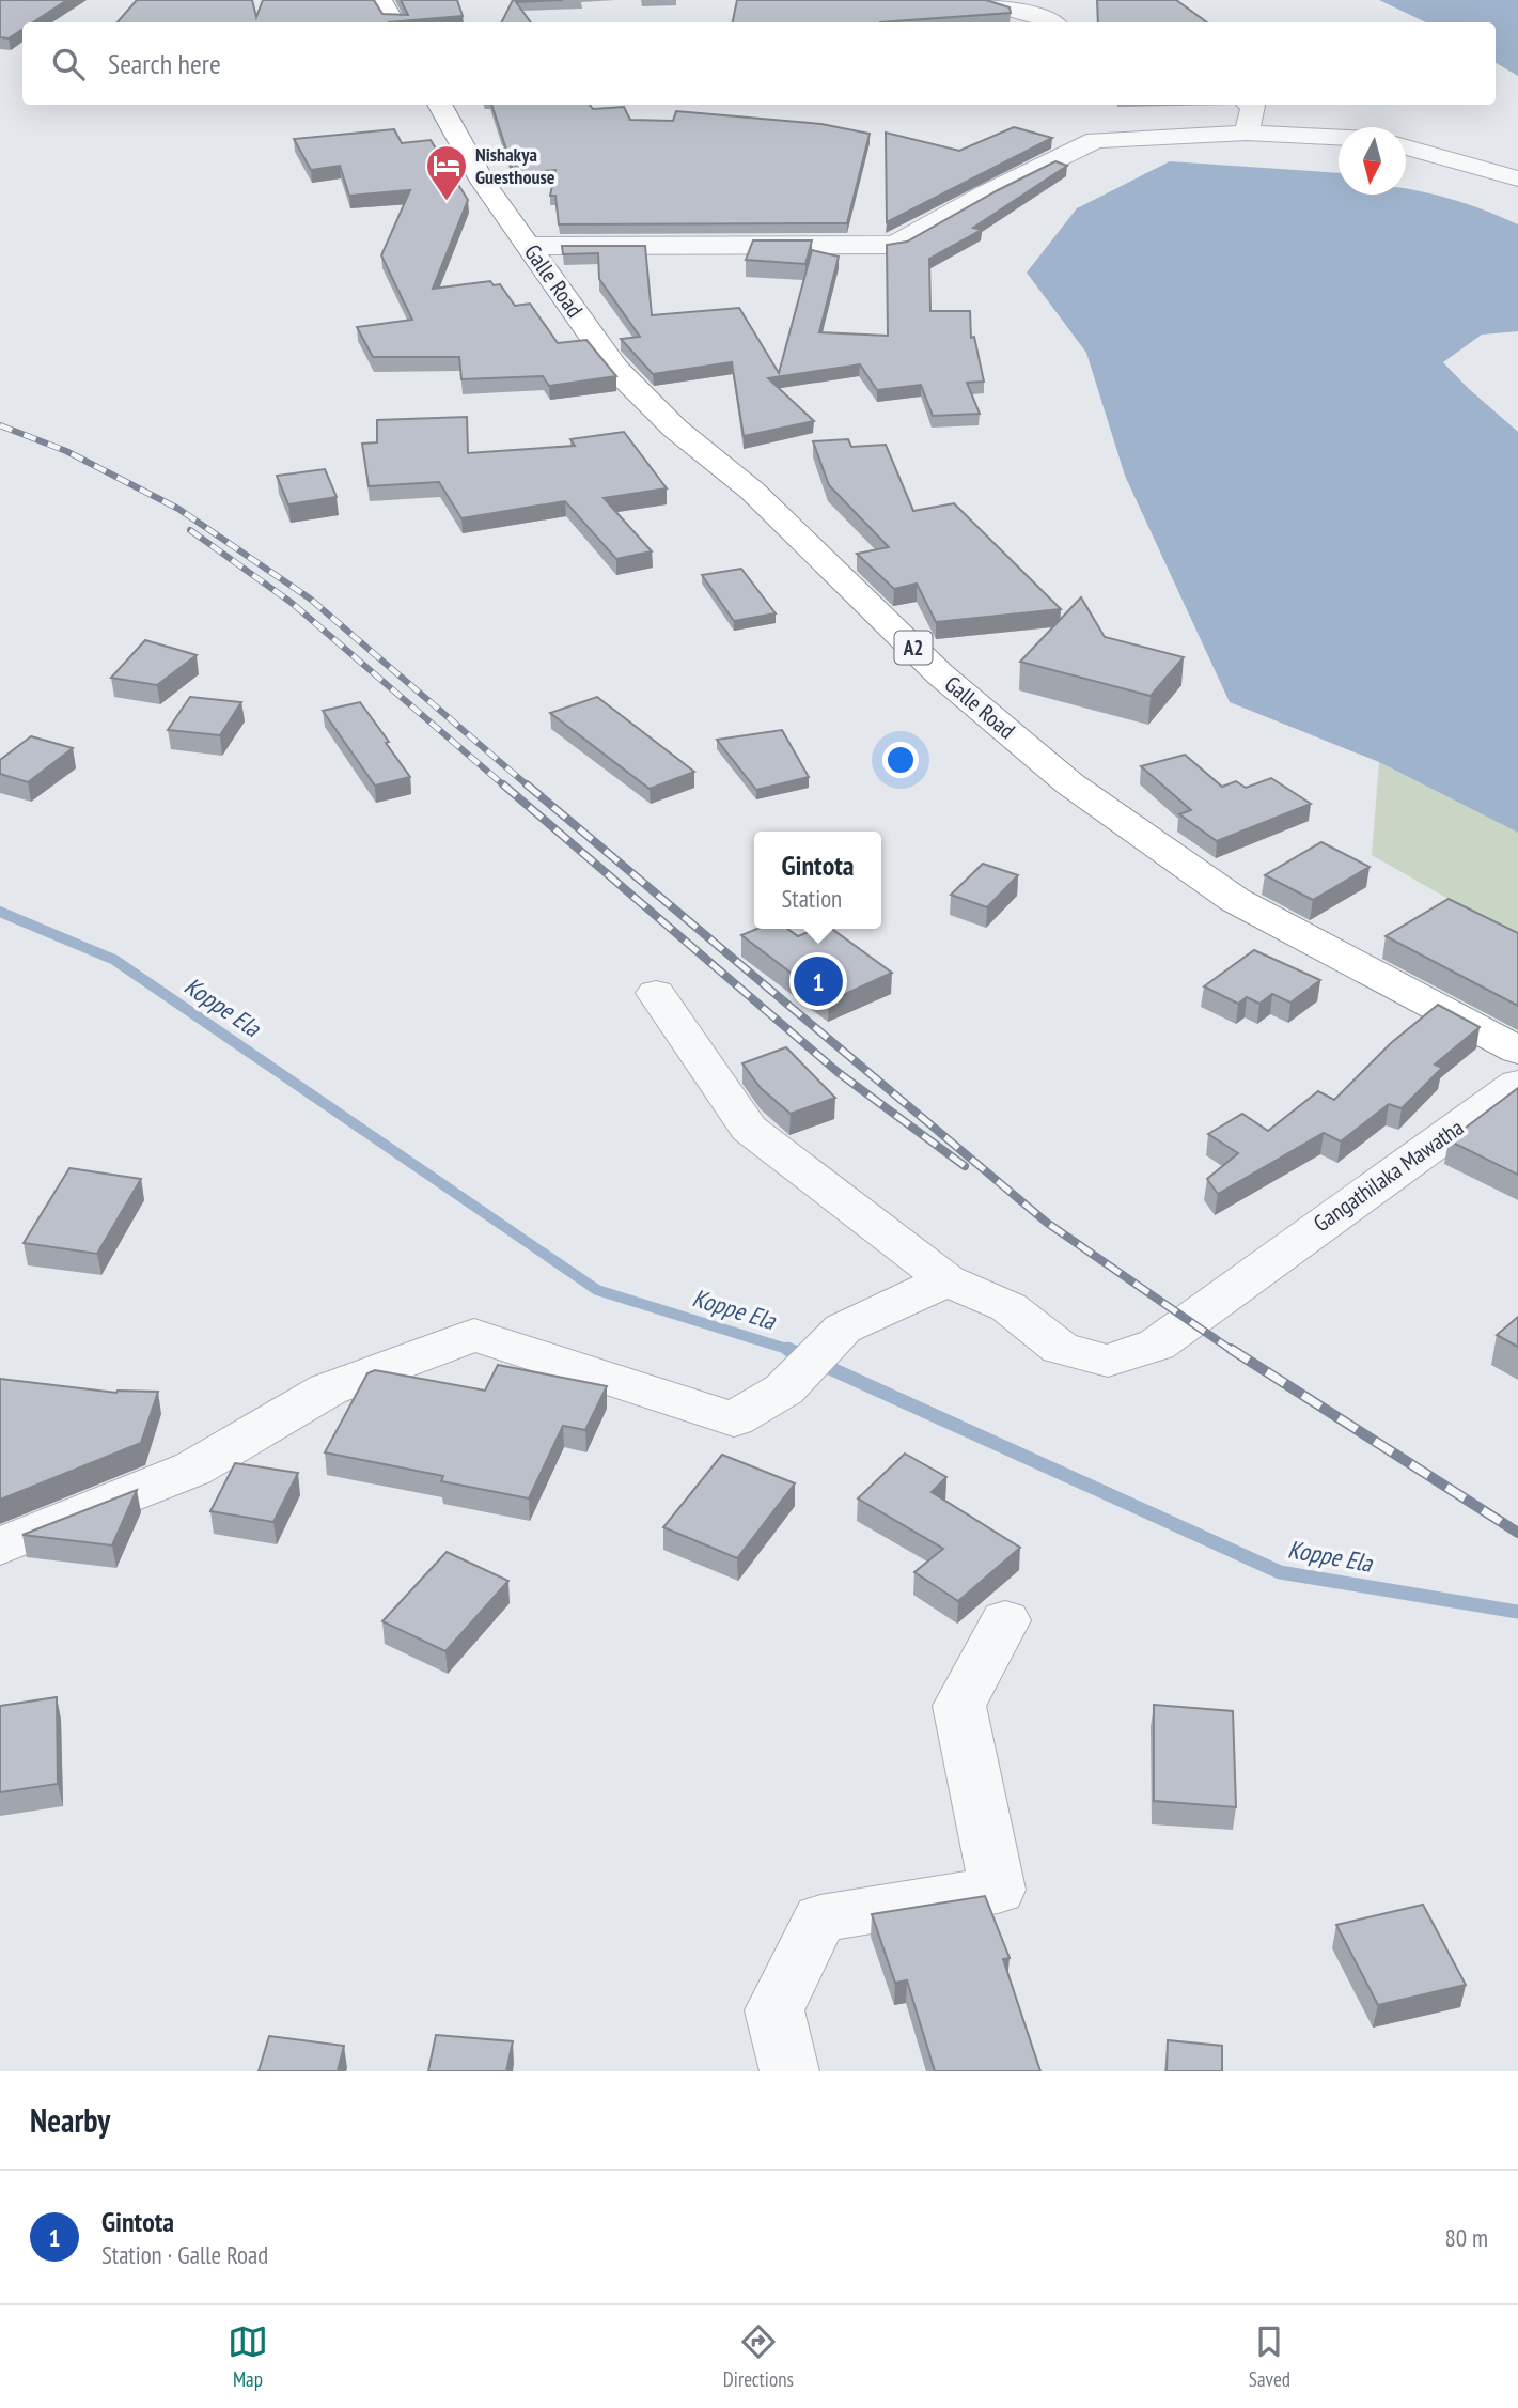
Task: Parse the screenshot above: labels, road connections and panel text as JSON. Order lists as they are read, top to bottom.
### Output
{
  "streets": {
    "highway": ["Galle Road", "A2"],
    "street": ["Gangathilaka Mawatha"]
  },
  "water": ["Koppe Ela"],
  "places": {
    "hotel": ["Nishakya Guesthouse"]
  },
  "north": "bottom",
  "page": {
    "search": "Search here",
    "popup": ["Gintota", "Station"],
    "pins": "1",
    "heading": "Nearby",
    "list": [
      {
        "mark": "1",
        "name": "Gintota",
        "note": "Station · Galle Road",
        "value": "80 m"
      }
    ],
    "nav": ["Map", "Directions", "Saved"]
  }
}
